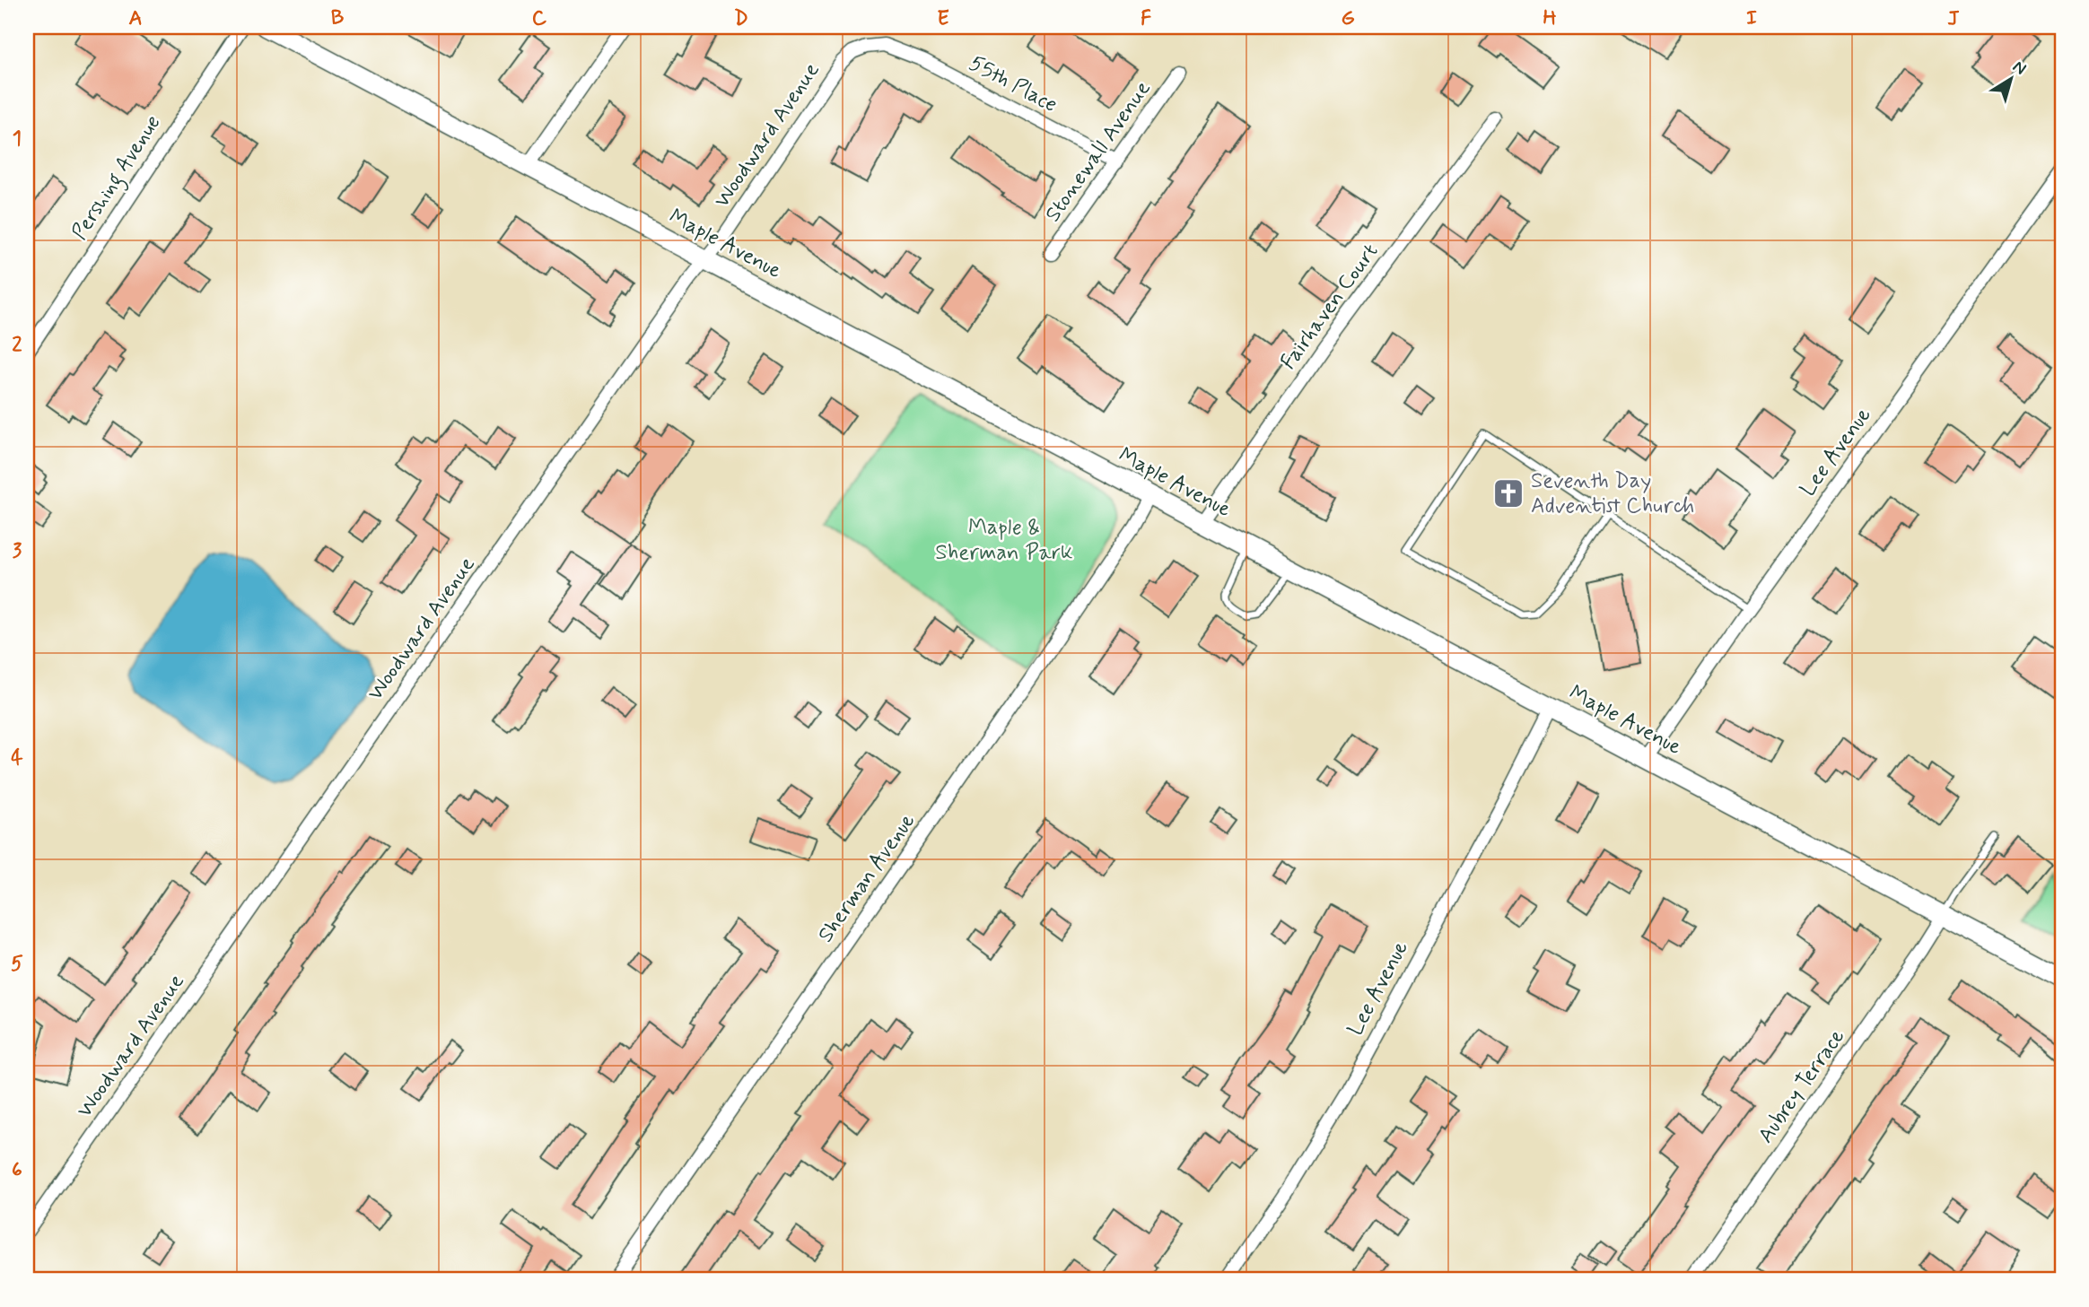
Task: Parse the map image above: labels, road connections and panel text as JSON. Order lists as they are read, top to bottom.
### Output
{
  "streets": {
    "main road": ["Maple Avenue"],
    "street": [
      "55th Place",
      "Woodward Avenue",
      "Stonewall Avenue",
      "Pershing Avenue",
      "Fairhaven Court",
      "Lee Avenue",
      "Sherman Avenue",
      "Aubrey Terrace"
    ]
  },
  "crossings": [
    ["55th Place", "Woodward Avenue"],
    ["55th Place", "Stonewall Avenue"],
    ["Woodward Avenue", "Maple Avenue"],
    ["Maple Avenue", "Fairhaven Court"],
    ["Maple Avenue", "Lee Avenue"],
    ["Maple Avenue", "Sherman Avenue"],
    ["Maple Avenue", "Aubrey Terrace"]
  ],
  "parks": ["Maple & Sherman Park"],
  "places": {
    "church": ["Seventh Day Adventist Church"]
  },
  "north": "top right",
  "grid": {
    "columns": [
      "A",
      "B",
      "C",
      "D",
      "E",
      "F",
      "G",
      "H",
      "I",
      "J"
    ],
    "rows": [
      "1",
      "2",
      "3",
      "4",
      "5",
      "6"
    ]
  }
}
